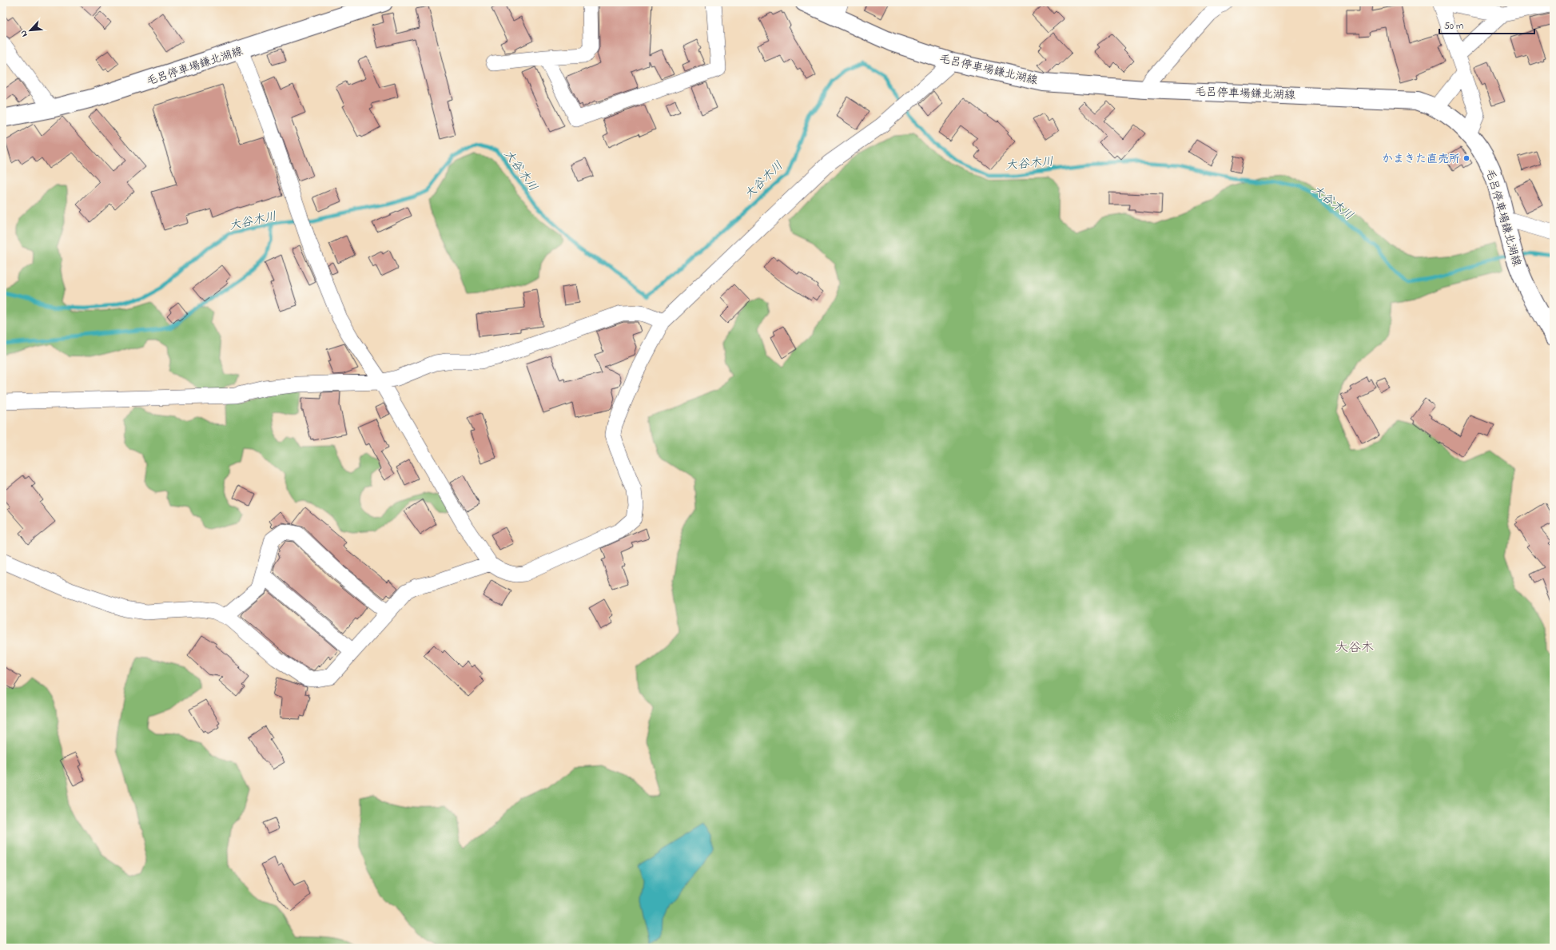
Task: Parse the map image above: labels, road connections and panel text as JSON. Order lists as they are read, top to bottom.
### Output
{
  "streets": {
    "main road": ["毛呂停車場鎌北湖線"]
  },
  "districts": ["大谷木"],
  "water": ["大谷木川"],
  "places": ["かまきた直売所"],
  "scale_bar": "50 m",
  "north": "bottom left"
}
